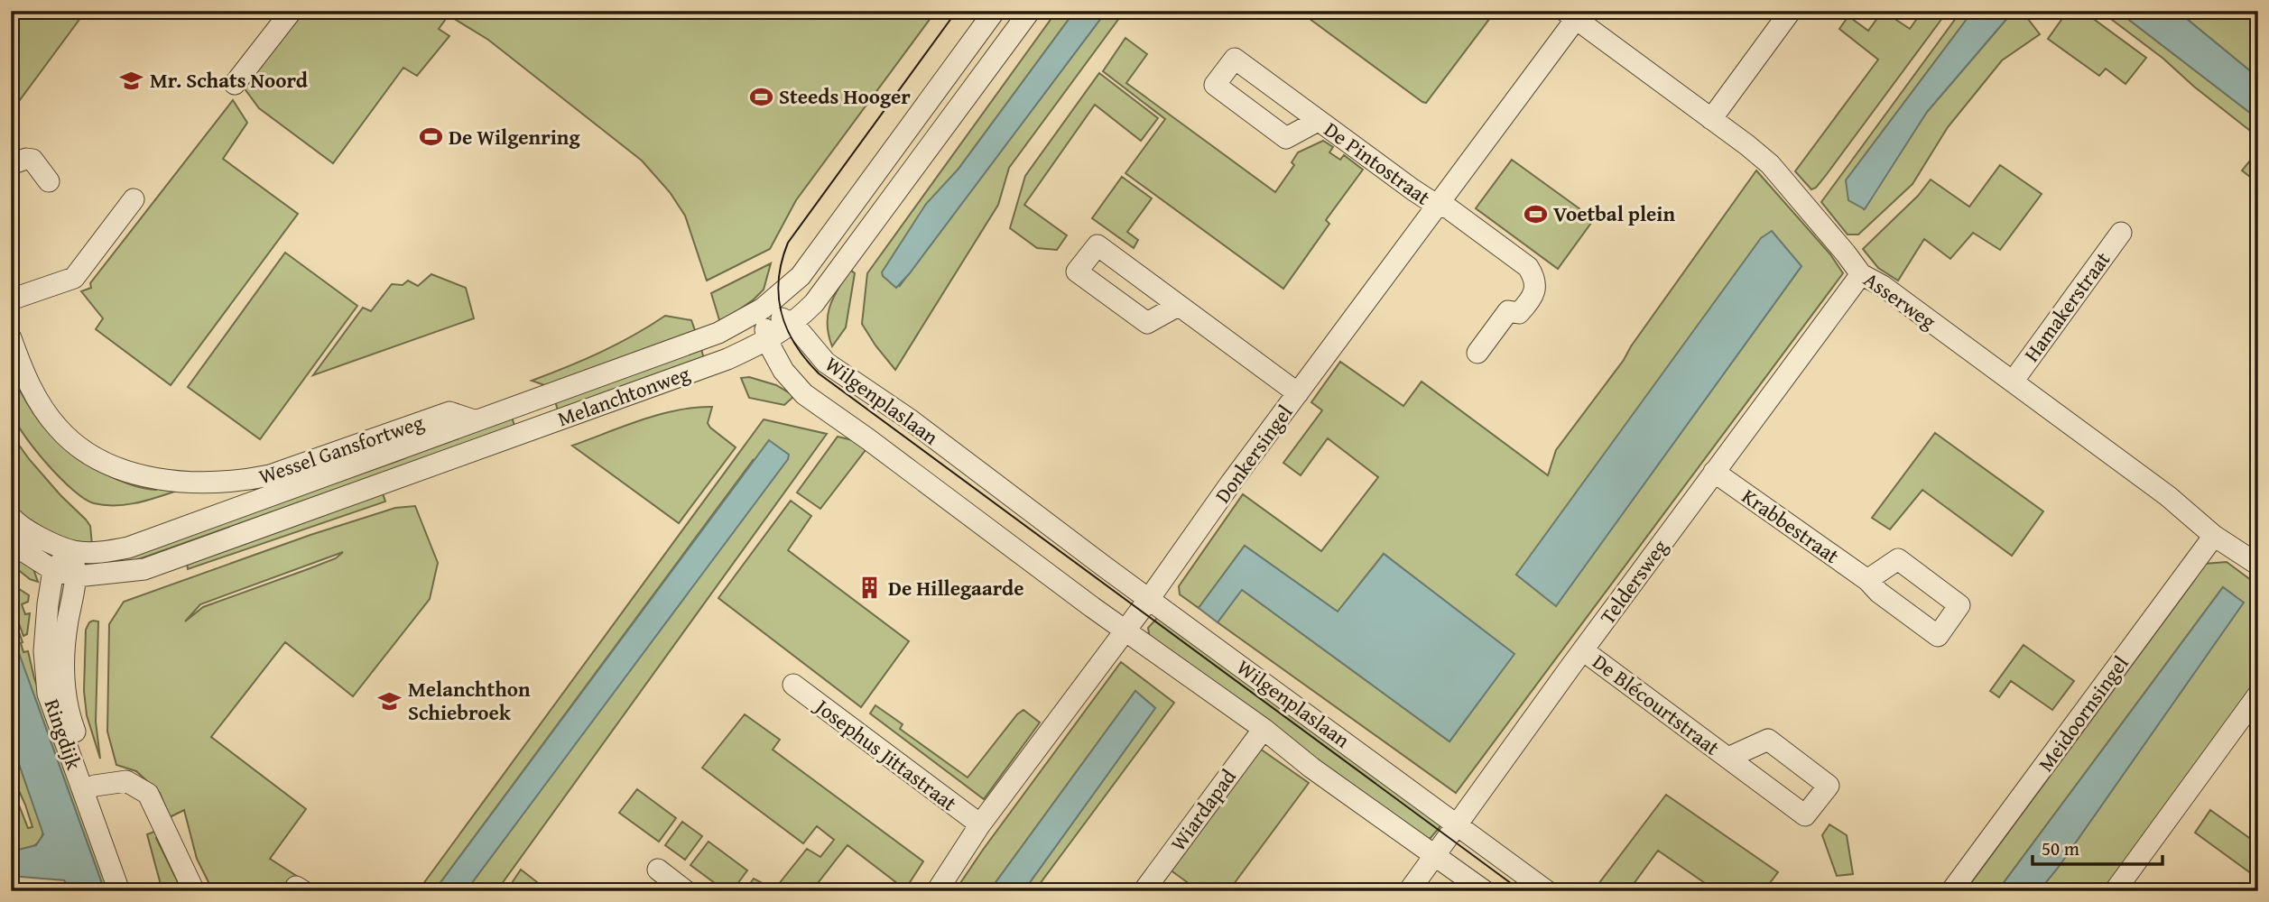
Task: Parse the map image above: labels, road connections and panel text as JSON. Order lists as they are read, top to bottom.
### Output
{
  "streets": {
    "street": [
      "De Pintostraat",
      "Asserweg",
      "Hamakerstraat",
      "Melanchtonweg",
      "Wilgenplaslaan",
      "Wessel Gansfortweg",
      "Donkersingel",
      "Krabbestraat",
      "Teldersweg",
      "De Blécourtstraat",
      "Meidoornsingel",
      "Ringdijk",
      "Josephus Jittastraat",
      "Wiardapad"
    ]
  },
  "crossings": [
    ["De Pintostraat", "Donkersingel"],
    ["Asserweg", "Hamakerstraat"],
    ["Asserweg", "Donkersingel"],
    ["Asserweg", "Teldersweg"],
    ["Asserweg", "Meidoornsingel"],
    ["Melanchtonweg", "Wilgenplaslaan"],
    ["Melanchtonweg", "Wessel Gansfortweg"],
    ["Melanchtonweg", "Ringdijk"],
    ["Wilgenplaslaan", "Donkersingel"],
    ["Wilgenplaslaan", "Teldersweg"],
    ["Wilgenplaslaan", "Wiardapad"],
    ["Donkersingel", "Josephus Jittastraat"],
    ["Krabbestraat", "Teldersweg"],
    ["Teldersweg", "De Blécourtstraat"]
  ],
  "places": {
    "school or university": ["Mr. Schats Noord", "Melanchthon Schiebroek"],
    "sports": ["Steeds Hooger", "De Wilgenring", "Voetbal plein"],
    "building": ["De Hillegaarde"]
  },
  "scale_bar": "50 m"
}
